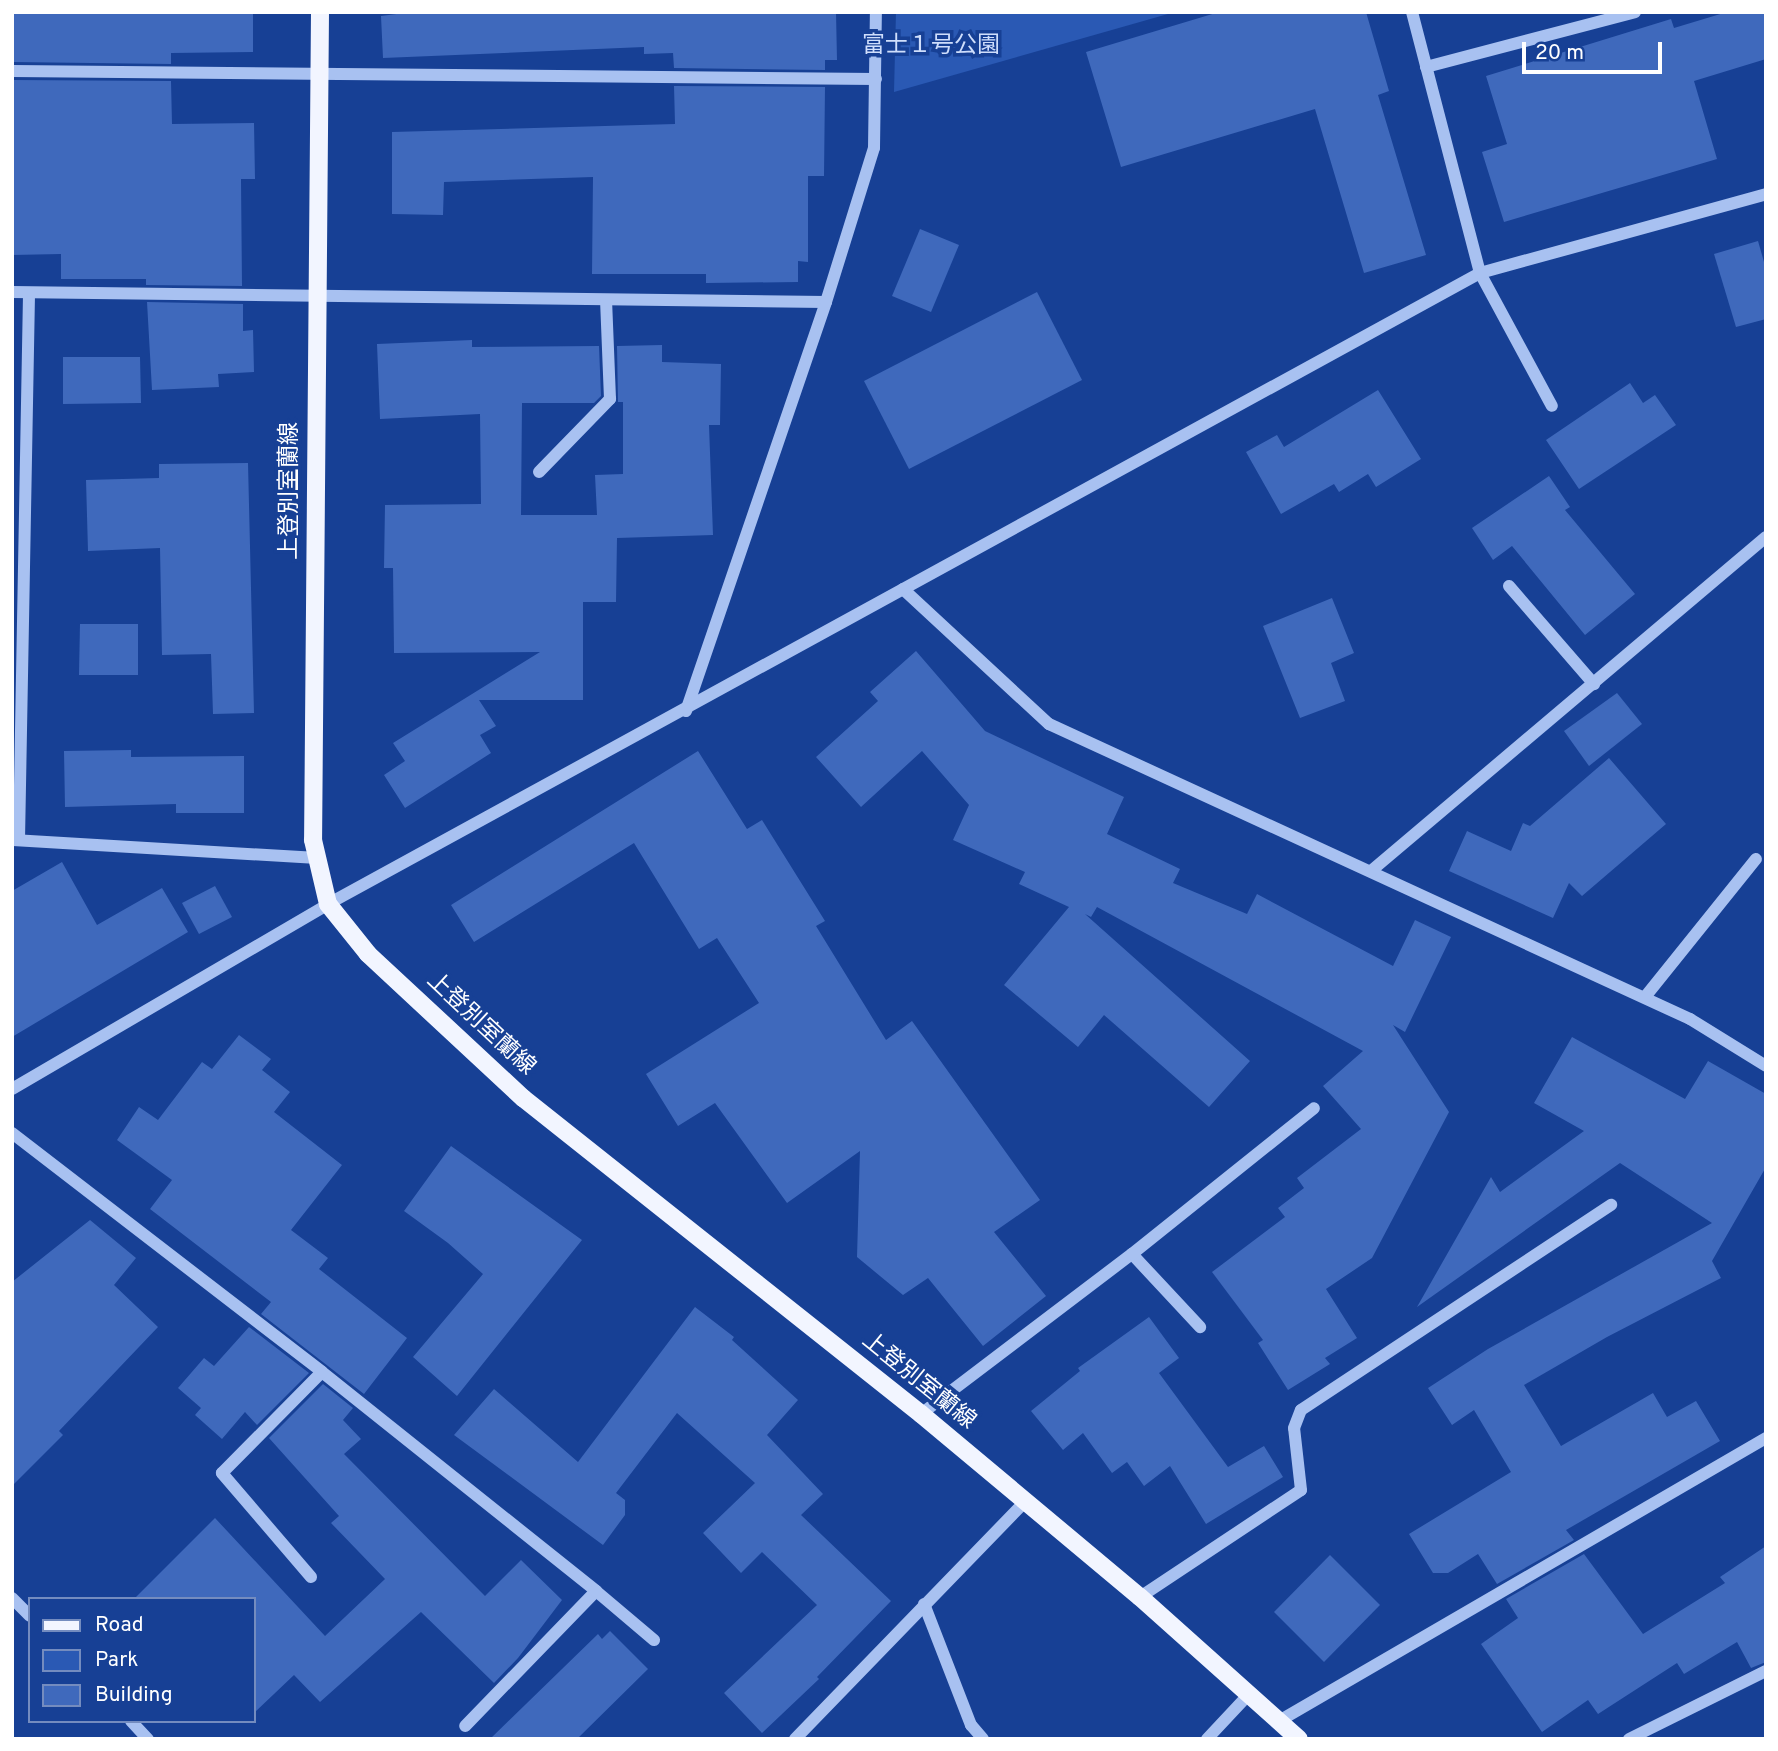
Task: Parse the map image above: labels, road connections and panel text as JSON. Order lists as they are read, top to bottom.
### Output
{
  "streets": {
    "main road": ["上登別室蘭線"]
  },
  "parks": ["富士１号公園"],
  "legend": ["Road", "Park", "Building"],
  "scale_bar": "20 m"
}
